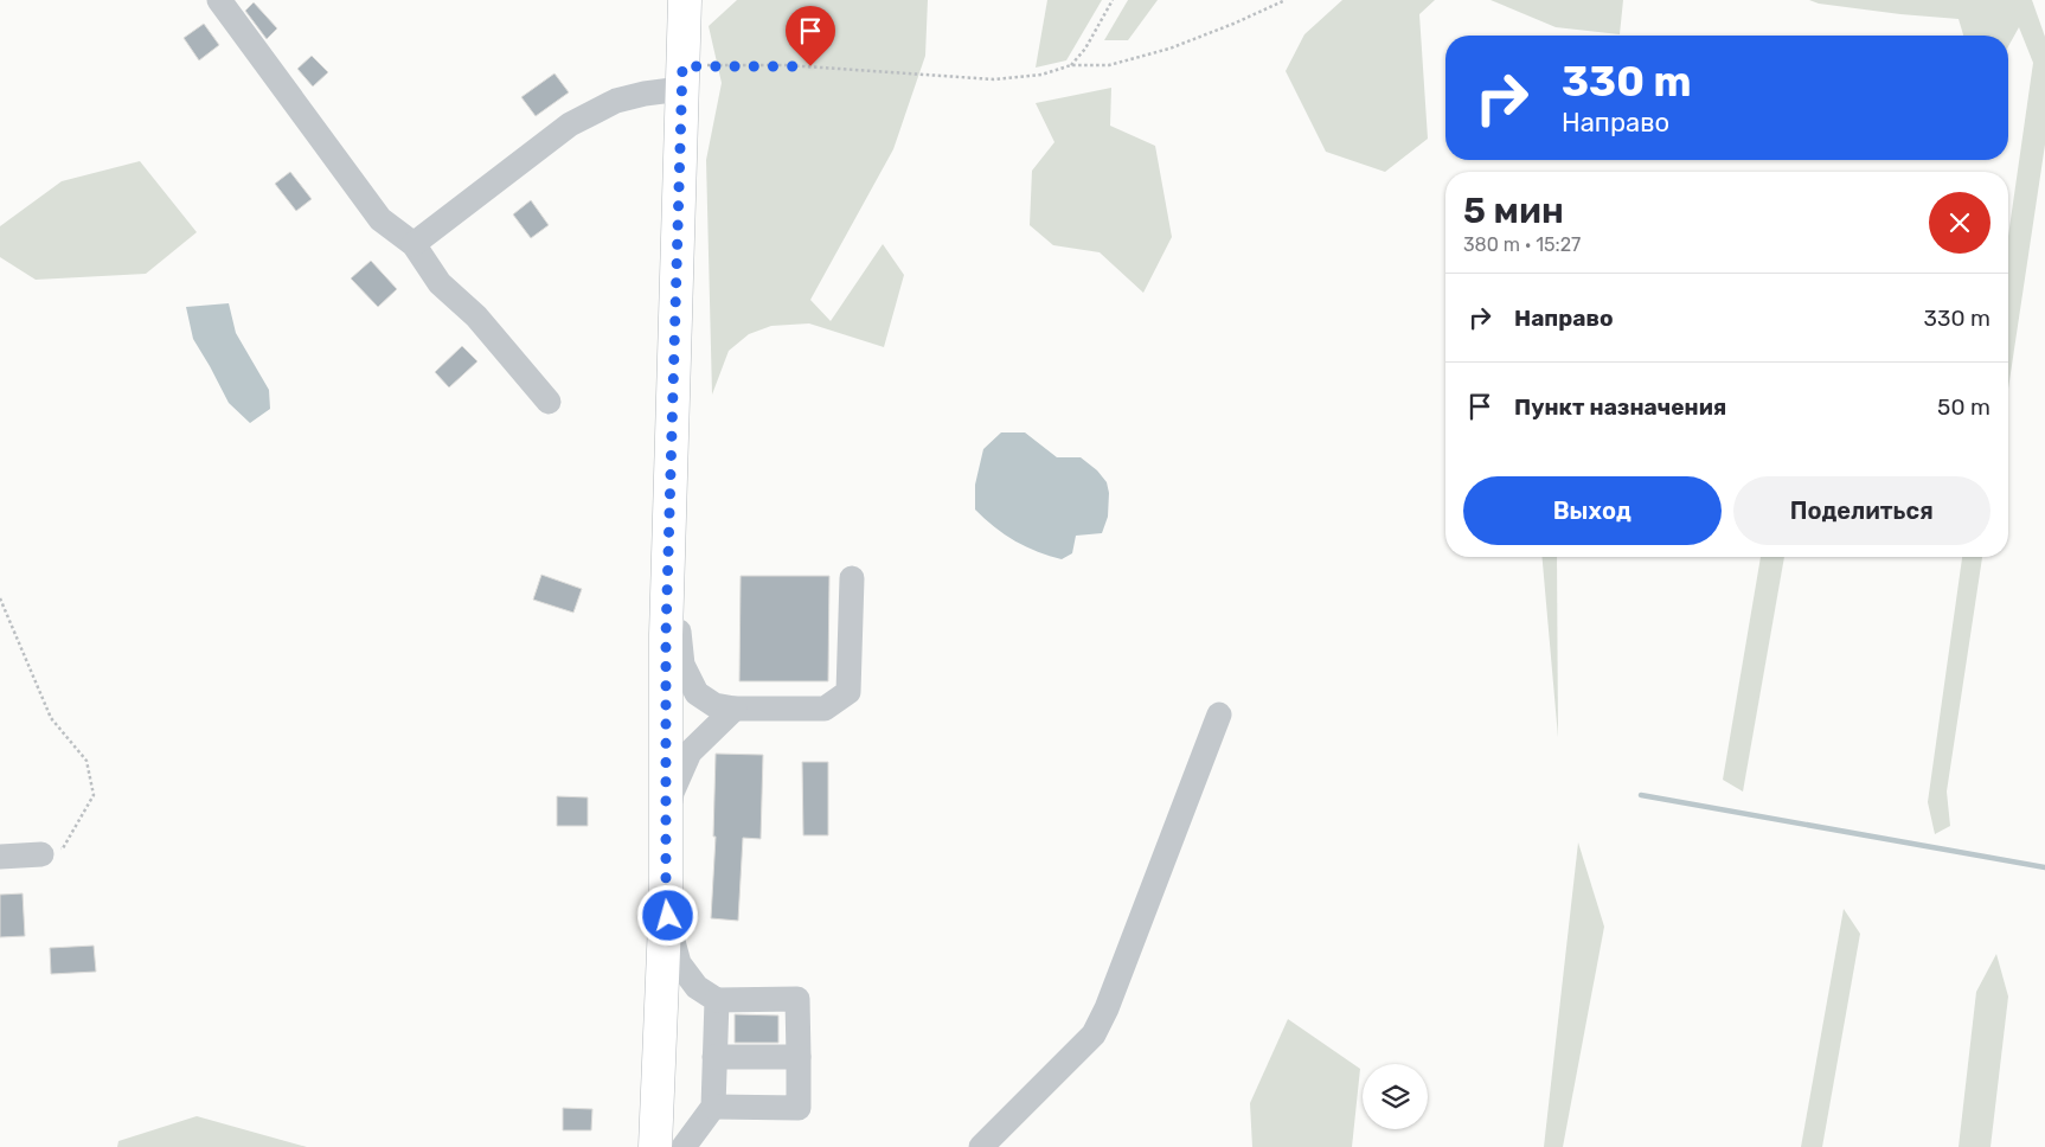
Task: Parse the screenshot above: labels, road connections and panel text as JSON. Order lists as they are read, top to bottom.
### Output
{
  "page": {
    "turn": ["330 m", "Направо"],
    "heading": ["5 мин", "380 m · 15:27"],
    "list": [
      {
        "name": "Направо",
        "value": "330 m"
      },
      {
        "name": "Пункт назначения",
        "value": "50 m"
      }
    ],
    "buttons": ["Выход", "Поделиться"]
  }
}
